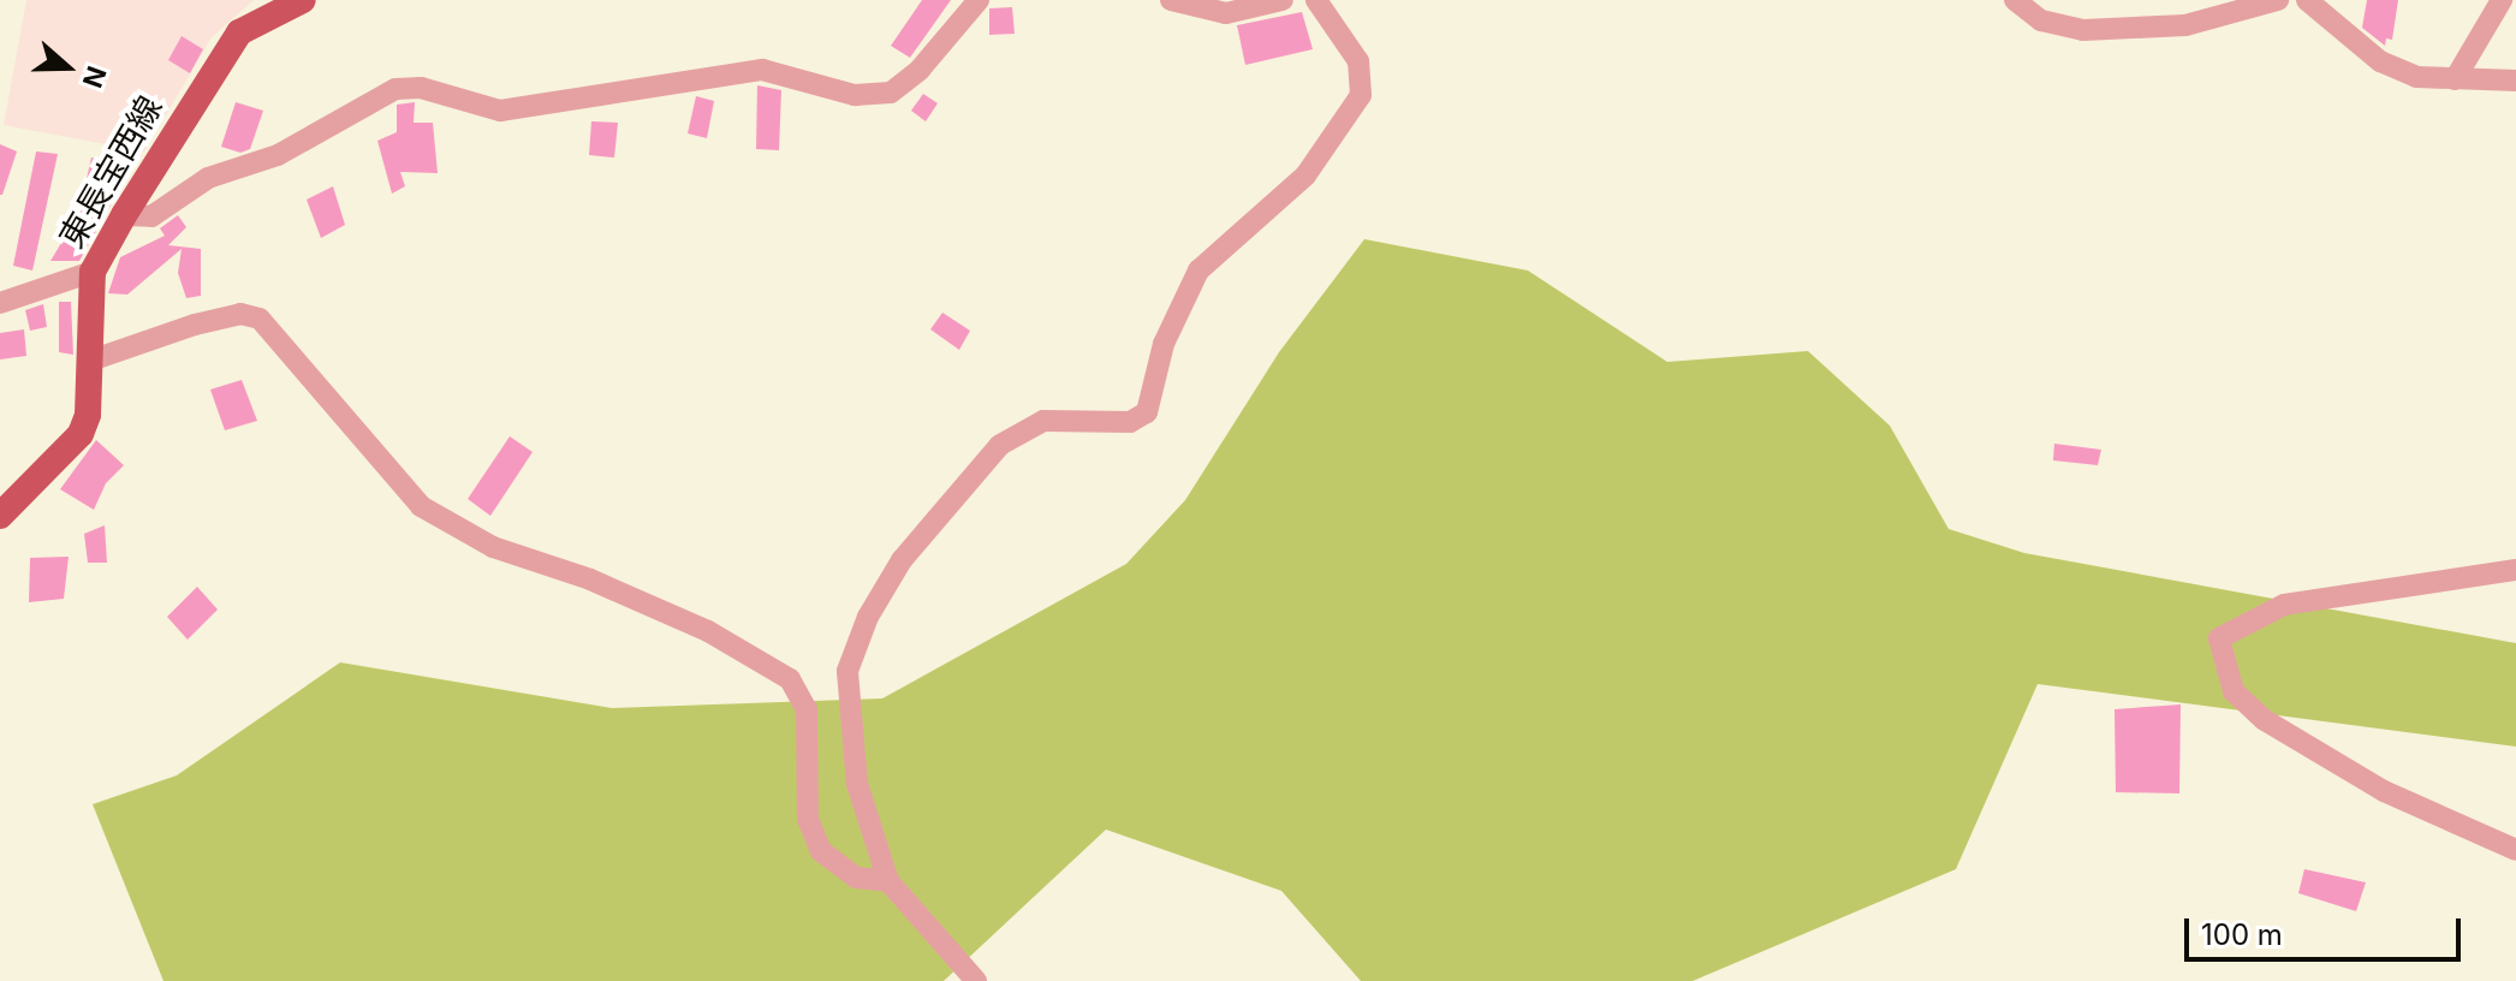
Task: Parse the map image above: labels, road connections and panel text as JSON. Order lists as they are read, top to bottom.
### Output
{
  "streets": {
    "main road": ["東長宝西線"]
  },
  "scale_bar": "100 m",
  "north": "right"
}
